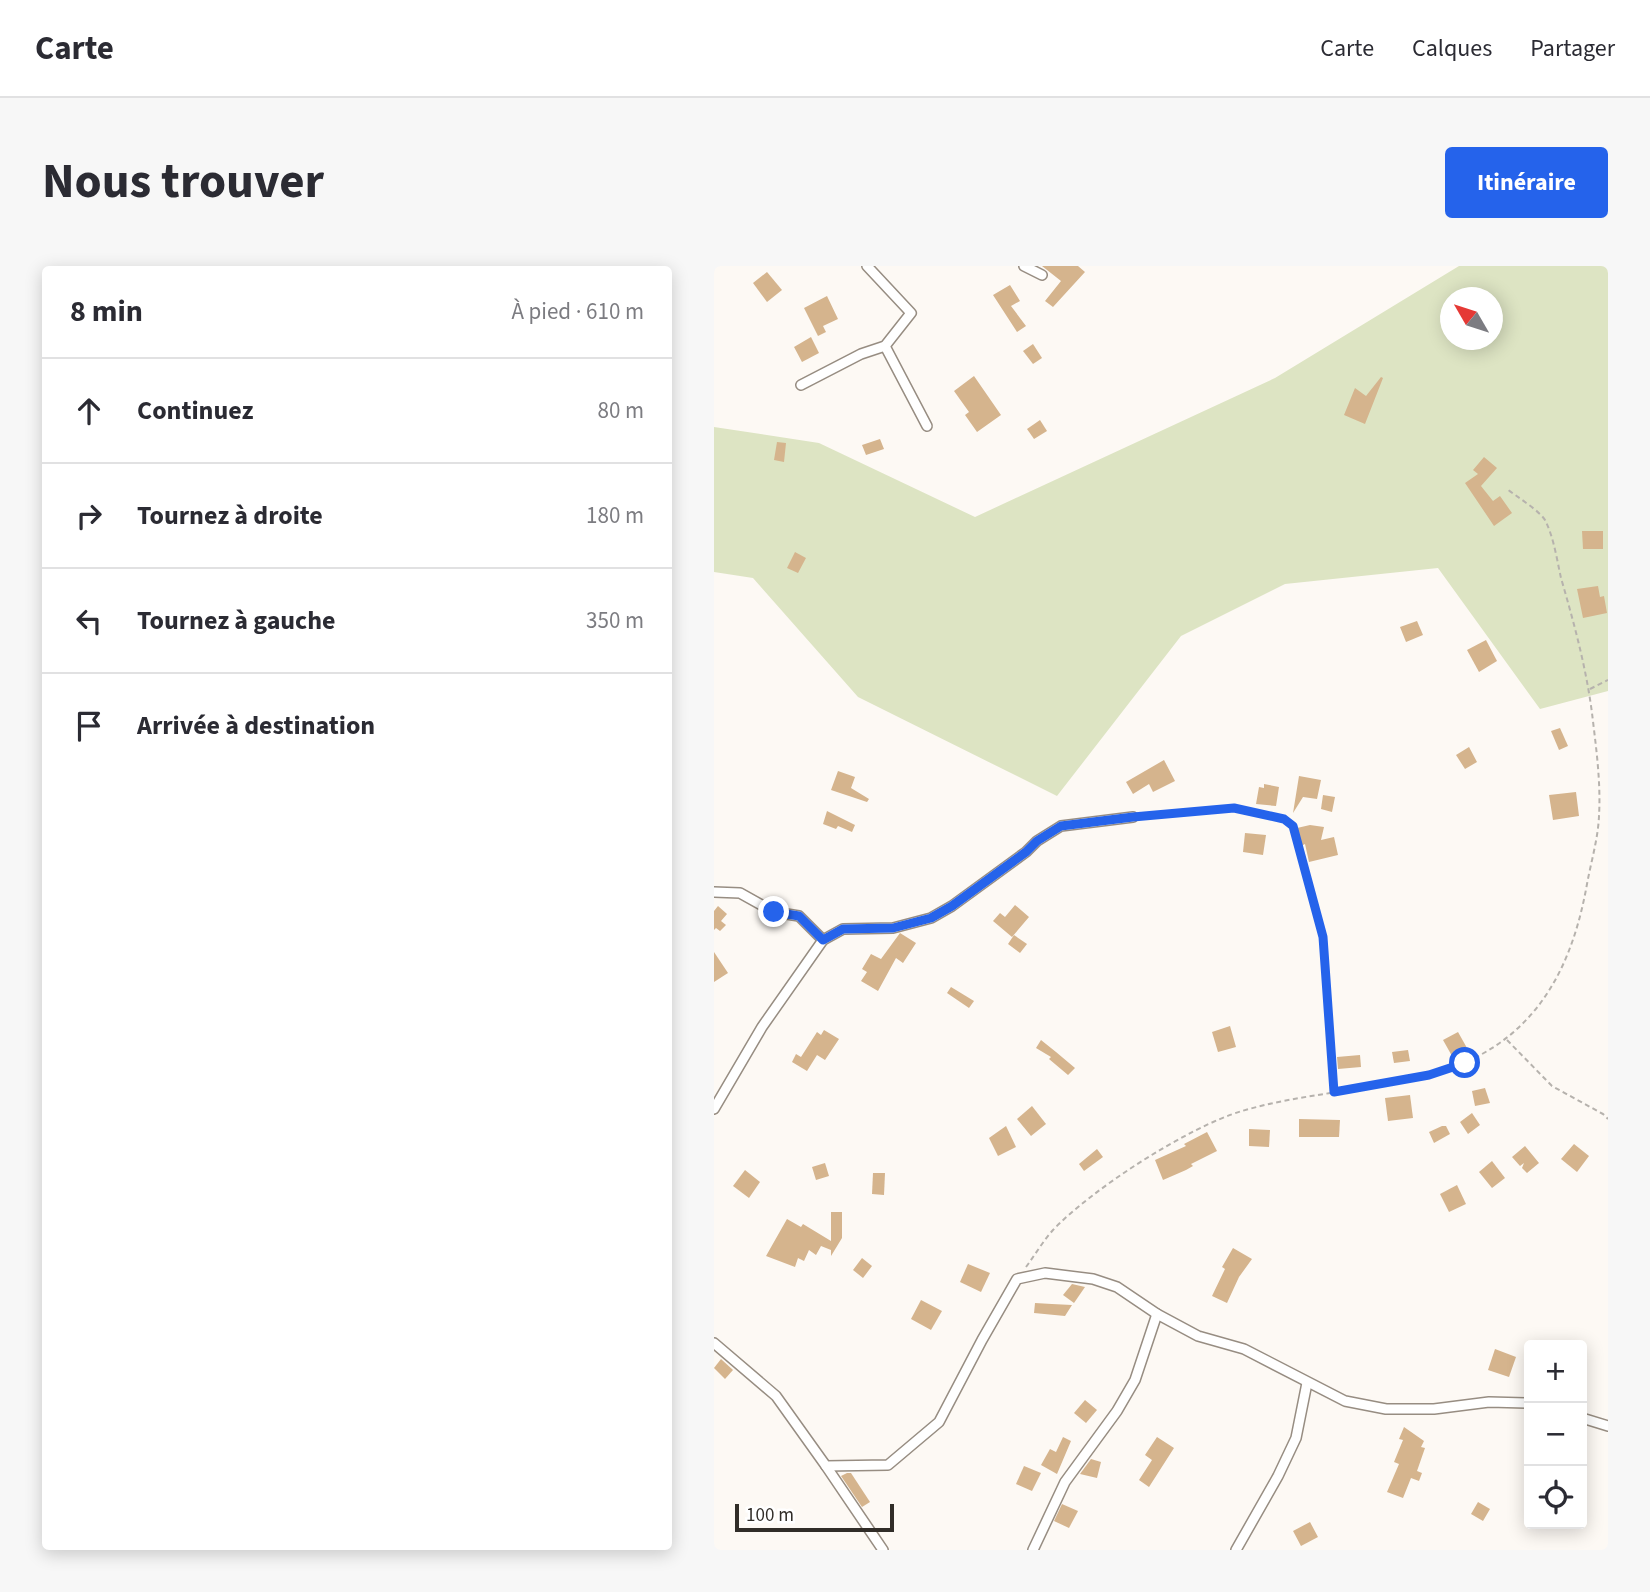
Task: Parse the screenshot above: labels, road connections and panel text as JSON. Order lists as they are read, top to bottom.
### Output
{
  "scale_bar": "100 m",
  "north": "top left",
  "page": {
    "header": "Carte",
    "nav": ["Carte", "Calques", "Partager"],
    "title": "Nous trouver",
    "buttons": "Itinéraire",
    "heading": ["8 min", "À pied · 610 m"],
    "list": [
      ["Continuez", "80 m"],
      ["Tournez à droite", "180 m"],
      ["Tournez à gauche", "350 m"],
      "Arrivée à destination"
    ],
    "map_buttons": ["+", "−"],
    "scale": "100 m"
  }
}
